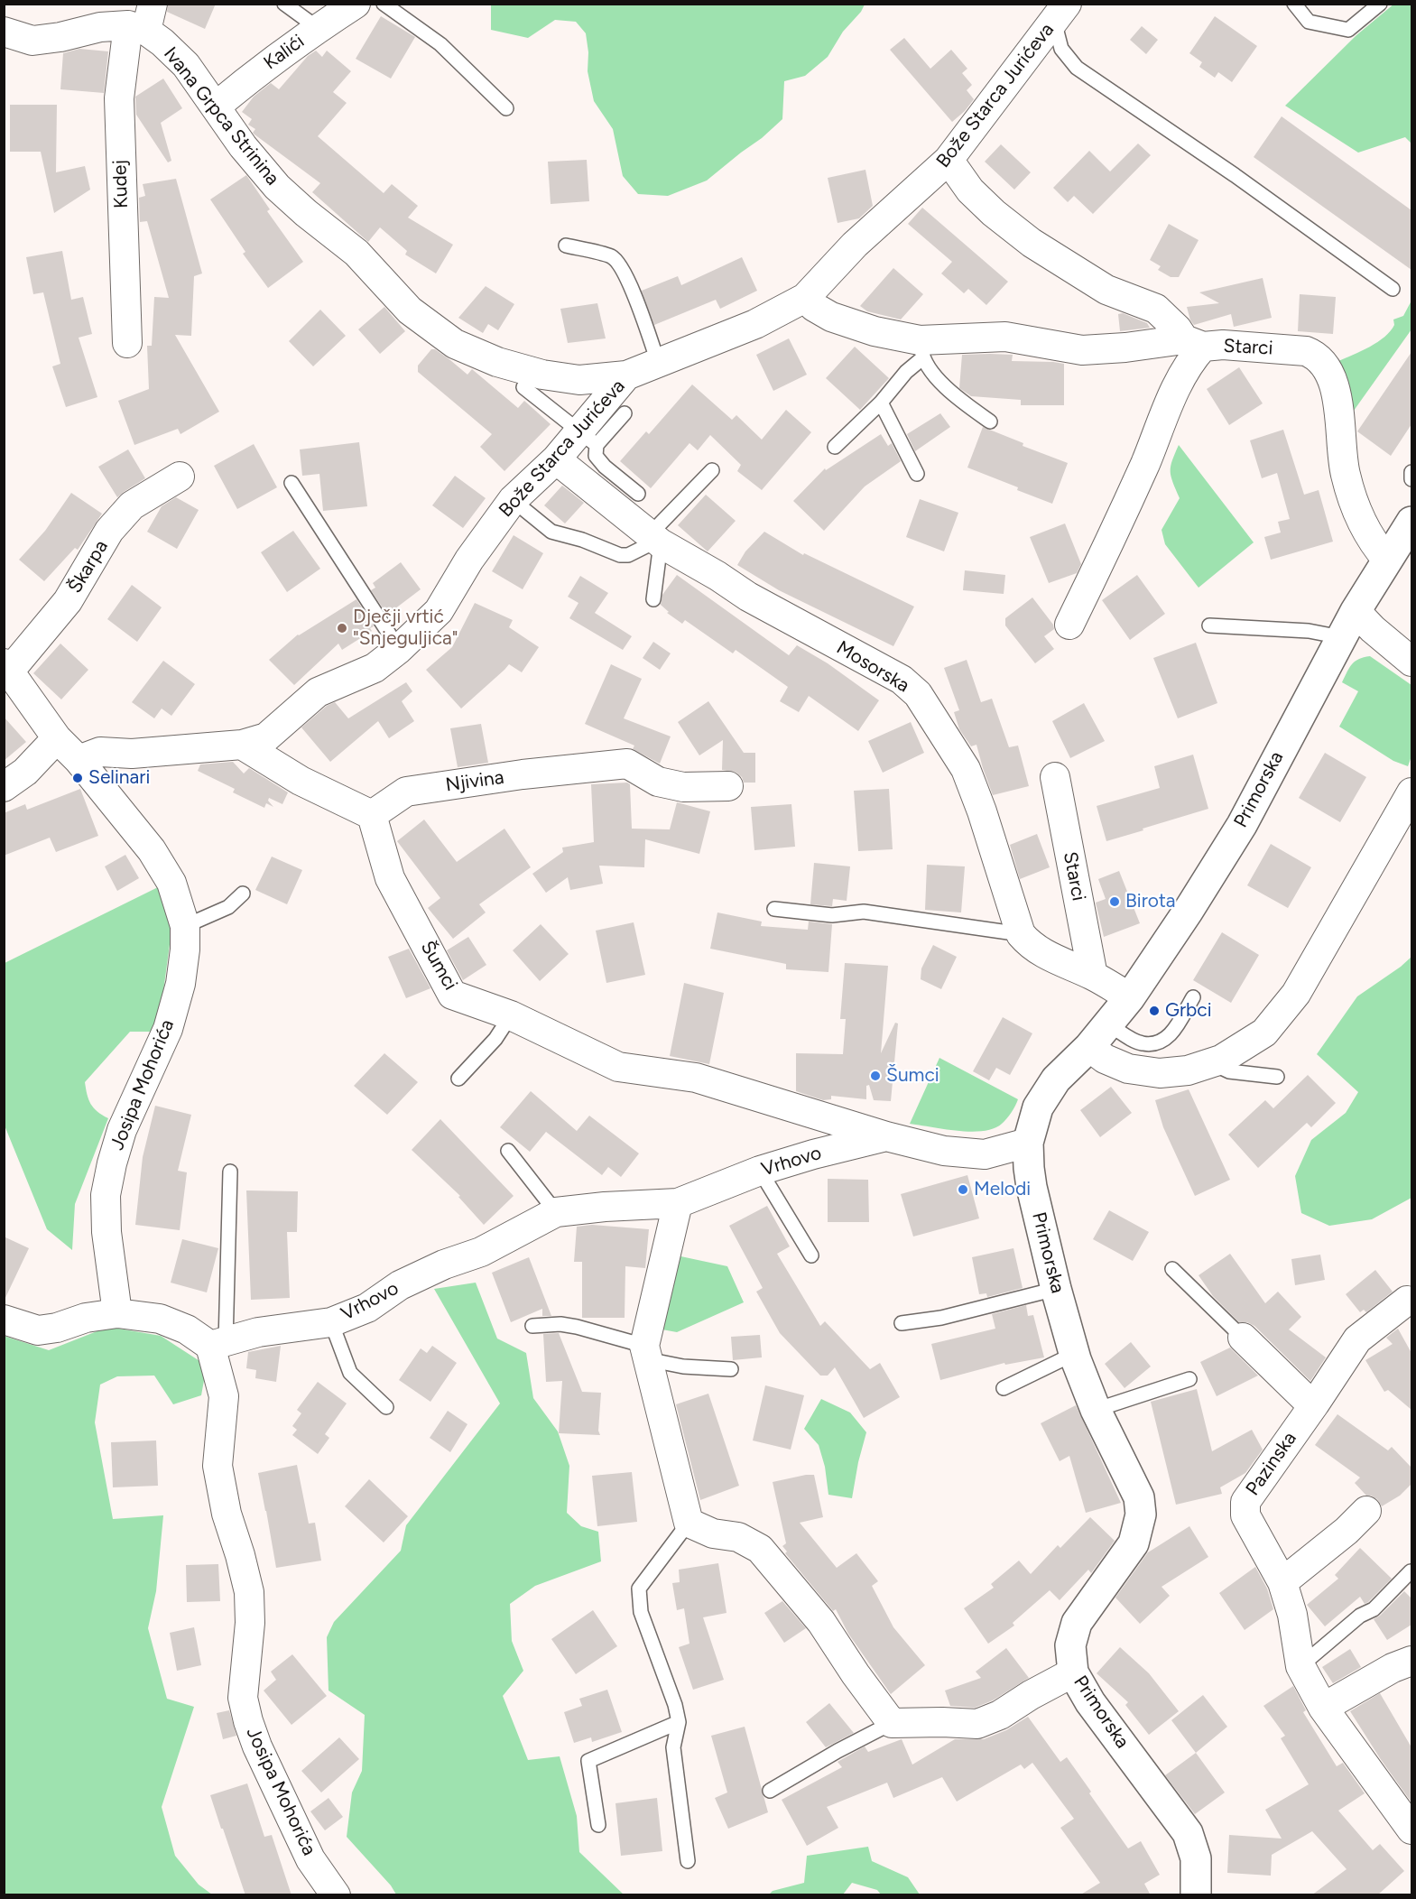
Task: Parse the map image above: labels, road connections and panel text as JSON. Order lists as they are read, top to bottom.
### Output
{
  "streets": {
    "street": [
      "Kalići",
      "Bože Starca Jurićeva",
      "Ivana Grpca Strinina",
      "Kudej",
      "Starci",
      "Škarpa",
      "Mosorska",
      "Njivina",
      "Primorska",
      "Šumci",
      "Josipa Mohorića",
      "Vrhovo",
      "Pazinska"
    ]
  },
  "crossings": [
    ["Kalići", "Ivana Grpca Strinina"],
    ["Bože Starca Jurićeva", "Ivana Grpca Strinina"],
    ["Bože Starca Jurićeva", "Mosorska"],
    ["Ivana Grpca Strinina", "Kudej"],
    ["Starci", "Primorska"],
    ["Škarpa", "Josipa Mohorića"],
    ["Njivina", "Šumci"],
    ["Primorska", "Vrhovo"],
    ["Šumci", "Vrhovo"],
    ["Josipa Mohorića", "Vrhovo"]
  ],
  "places": [
    "Dječji vrtić \"Snjeguljica\"",
    "Selinari",
    "Birota",
    "Grbci",
    "Šumci",
    "Melodi"
  ]
}
